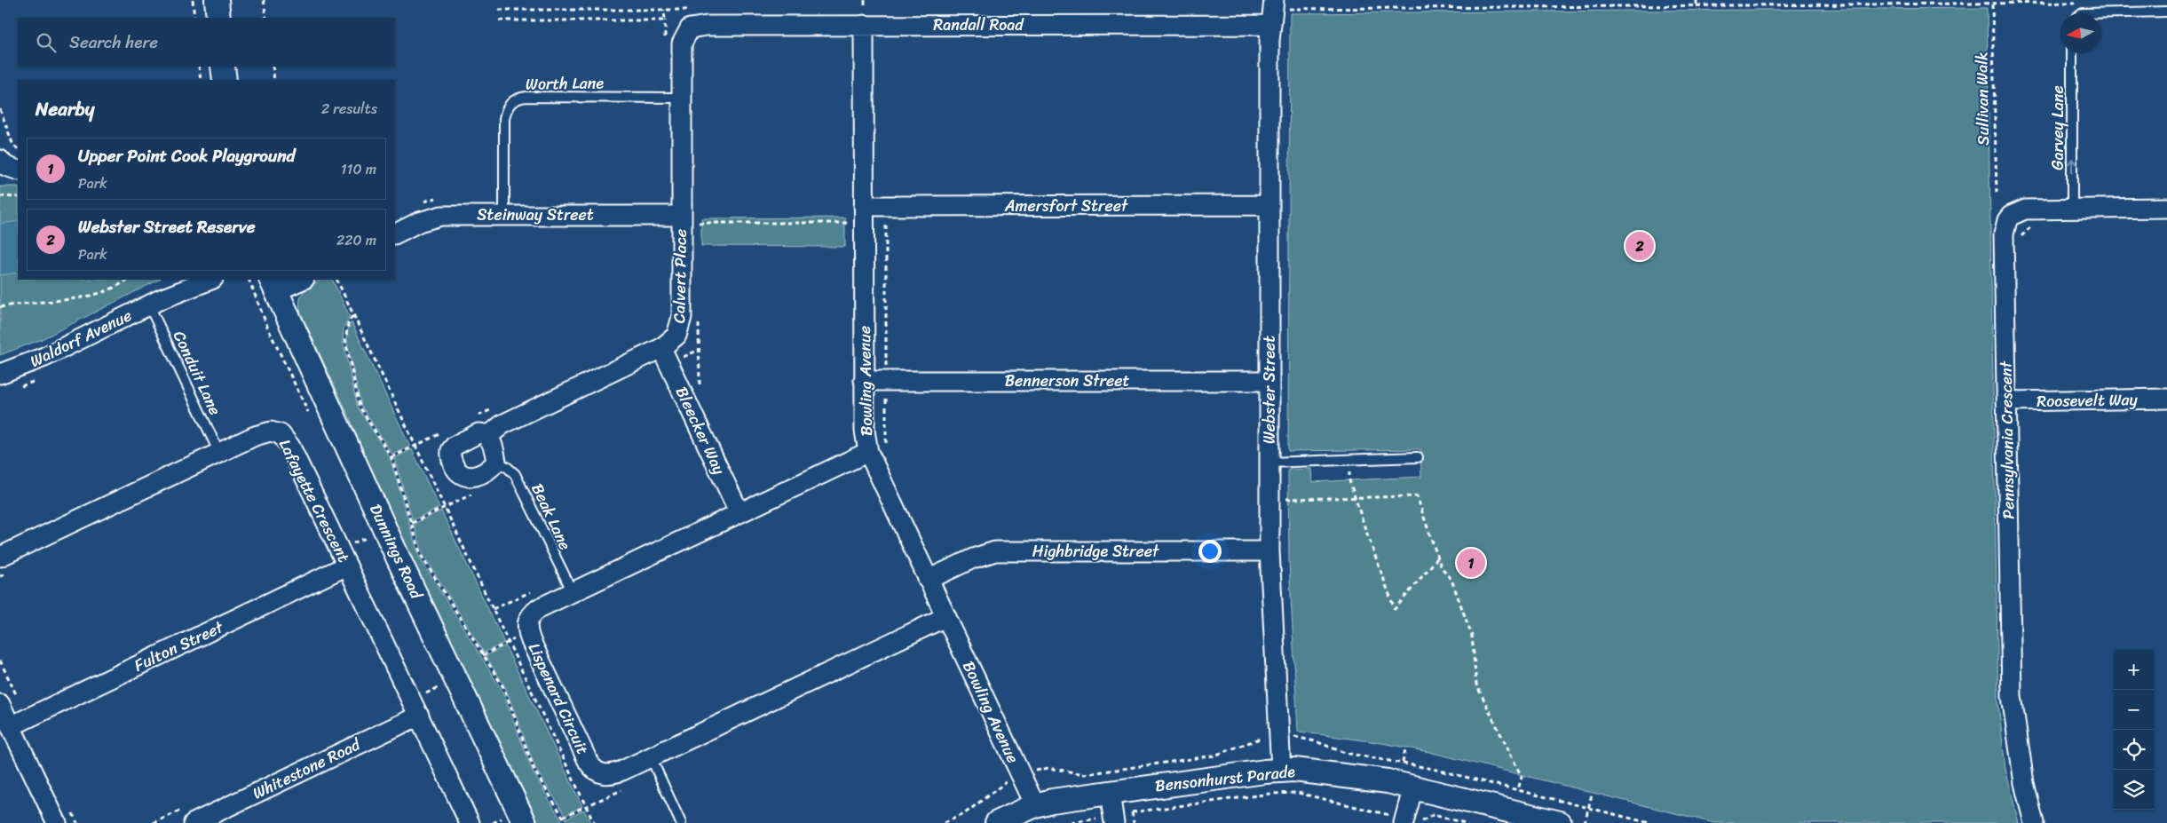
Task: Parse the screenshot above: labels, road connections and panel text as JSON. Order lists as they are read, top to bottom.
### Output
{
  "streets": {
    "street": [
      "Randall Road",
      "Amersfort Street",
      "Steinway Street",
      "Calvert Place",
      "Waldorf Avenue",
      "Bowling Avenue",
      "Bennerson Street",
      "Webster Street",
      "Roosevelt Way",
      "Bleecker Way",
      "Pennsylvania Crescent",
      "Lafayette Crescent",
      "Dunnings Road",
      "Highbridge Street",
      "Fulton Street",
      "Lispenard Circuit",
      "Whitestone Road",
      "Bensonhurst Parade"
    ],
    "lane": [
      "Worth Lane",
      "Garvey Lane",
      "Conduit Lane",
      "Beak Lane"
    ],
    "path": ["Sullivan Walk"]
  },
  "crossings": [
    ["Randall Road", "Calvert Place"],
    ["Randall Road", "Bowling Avenue"],
    ["Randall Road", "Webster Street"],
    ["Worth Lane", "Steinway Street"],
    ["Worth Lane", "Calvert Place"],
    ["Garvey Lane", "Pennsylvania Crescent"],
    ["Amersfort Street", "Bowling Avenue"],
    ["Amersfort Street", "Webster Street"],
    ["Steinway Street", "Calvert Place"],
    ["Calvert Place", "Bleecker Way"],
    ["Calvert Place", "Beak Lane"],
    ["Waldorf Avenue", "Conduit Lane"],
    ["Conduit Lane", "Lafayette Crescent"],
    ["Bowling Avenue", "Bennerson Street"],
    ["Bowling Avenue", "Highbridge Street"],
    ["Bowling Avenue", "Lispenard Circuit"],
    ["Bowling Avenue", "Bensonhurst Parade"],
    ["Bennerson Street", "Webster Street"],
    ["Webster Street", "Highbridge Street"],
    ["Webster Street", "Bensonhurst Parade"],
    ["Roosevelt Way", "Pennsylvania Crescent"],
    ["Bleecker Way", "Lispenard Circuit"],
    ["Lafayette Crescent", "Fulton Street"],
    ["Lafayette Crescent", "Whitestone Road"],
    ["Beak Lane", "Lispenard Circuit"]
  ],
  "one_way": ["Garvey Lane"],
  "north": "left",
  "page": {
    "search": "Search here",
    "heading": ["Nearby", "2 results"],
    "list": [
      {
        "mark": "1",
        "name": "Upper Point Cook Playground",
        "note": "Park",
        "value": "110 m"
      },
      {
        "mark": "2",
        "name": "Webster Street Reserve",
        "note": "Park",
        "value": "220 m"
      }
    ],
    "pins": ["2", "1"],
    "map_buttons": ["+", "−"]
  }
}
